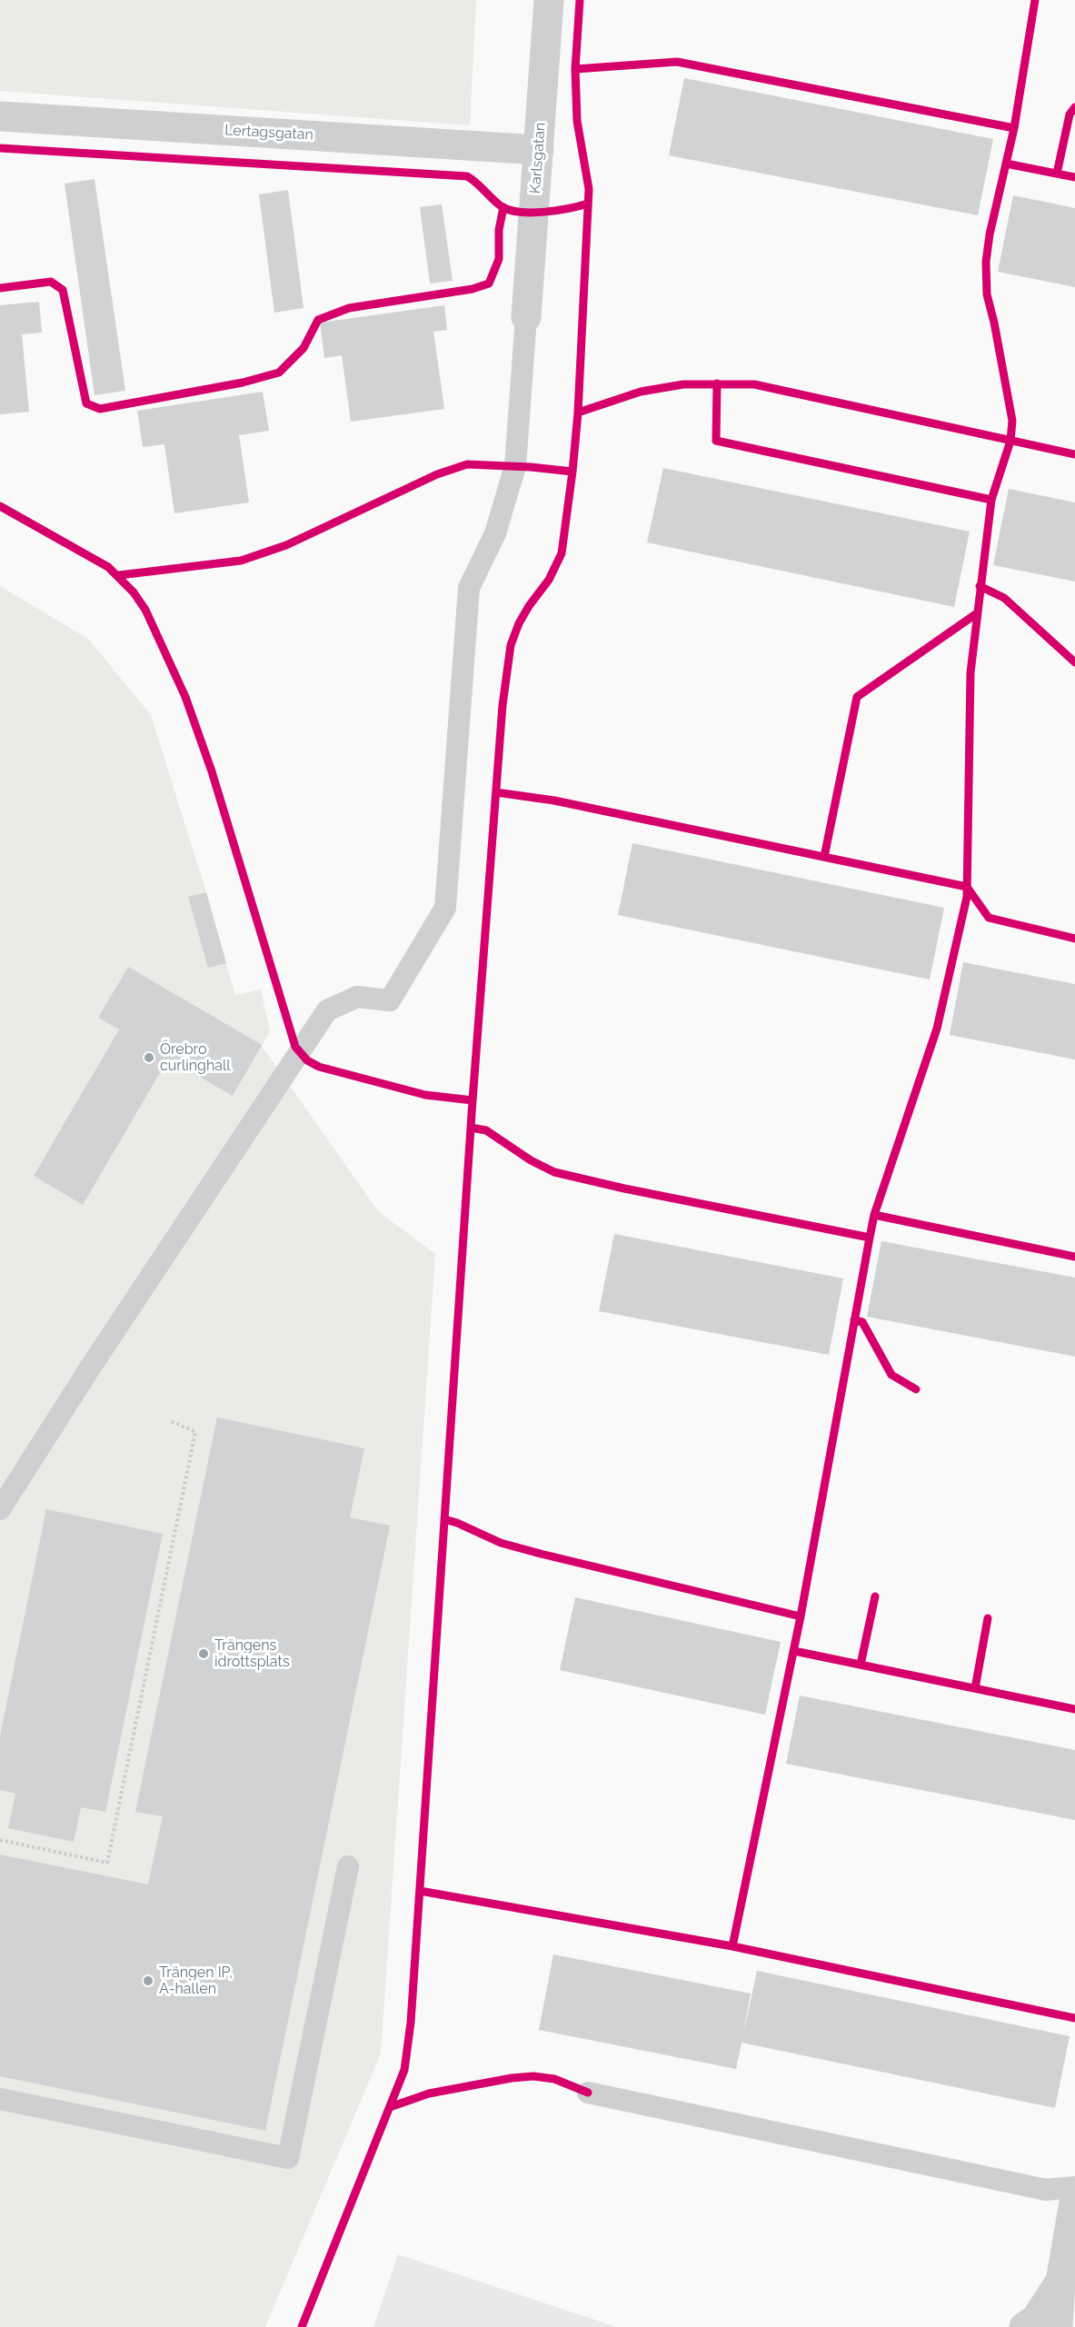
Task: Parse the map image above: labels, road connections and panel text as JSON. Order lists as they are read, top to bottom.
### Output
{
  "streets": {
    "street": ["Lertagsgatan", "Karlsgatan"]
  },
  "crossings": [
    ["Lertagsgatan", "Karlsgatan"]
  ],
  "places": ["Örebro curlinghall", "Trängens idrottsplats", "Trängen IP, A-hallen"]
}
